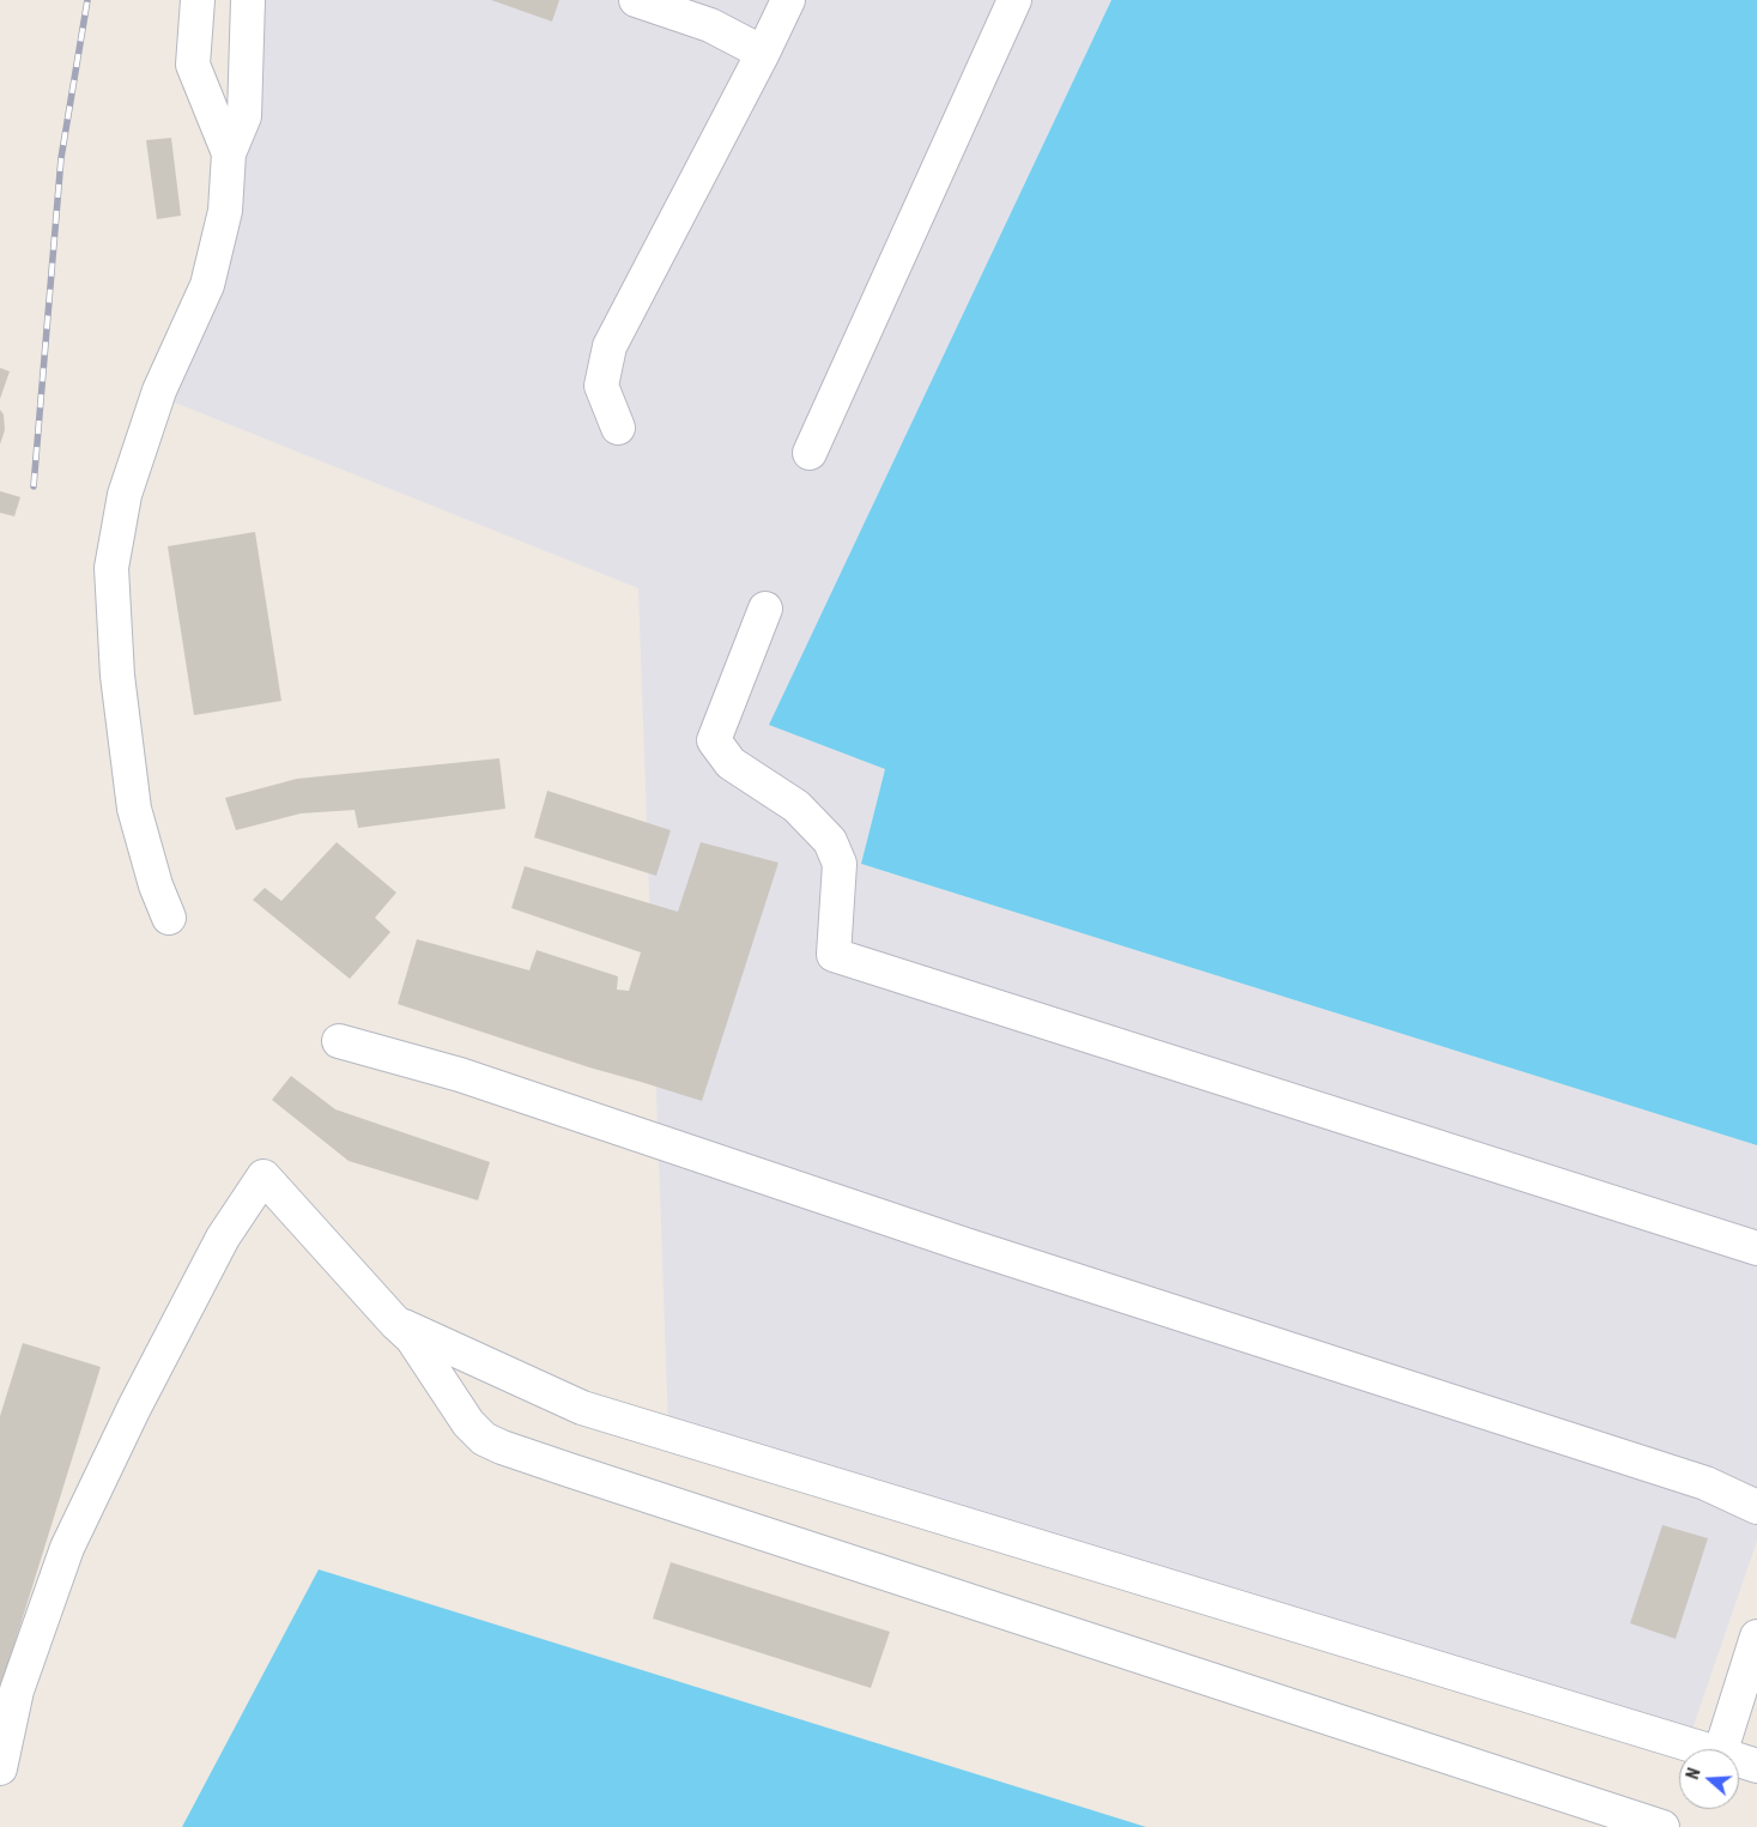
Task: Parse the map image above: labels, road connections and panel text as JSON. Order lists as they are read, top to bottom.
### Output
{
  "north": "left"
}
